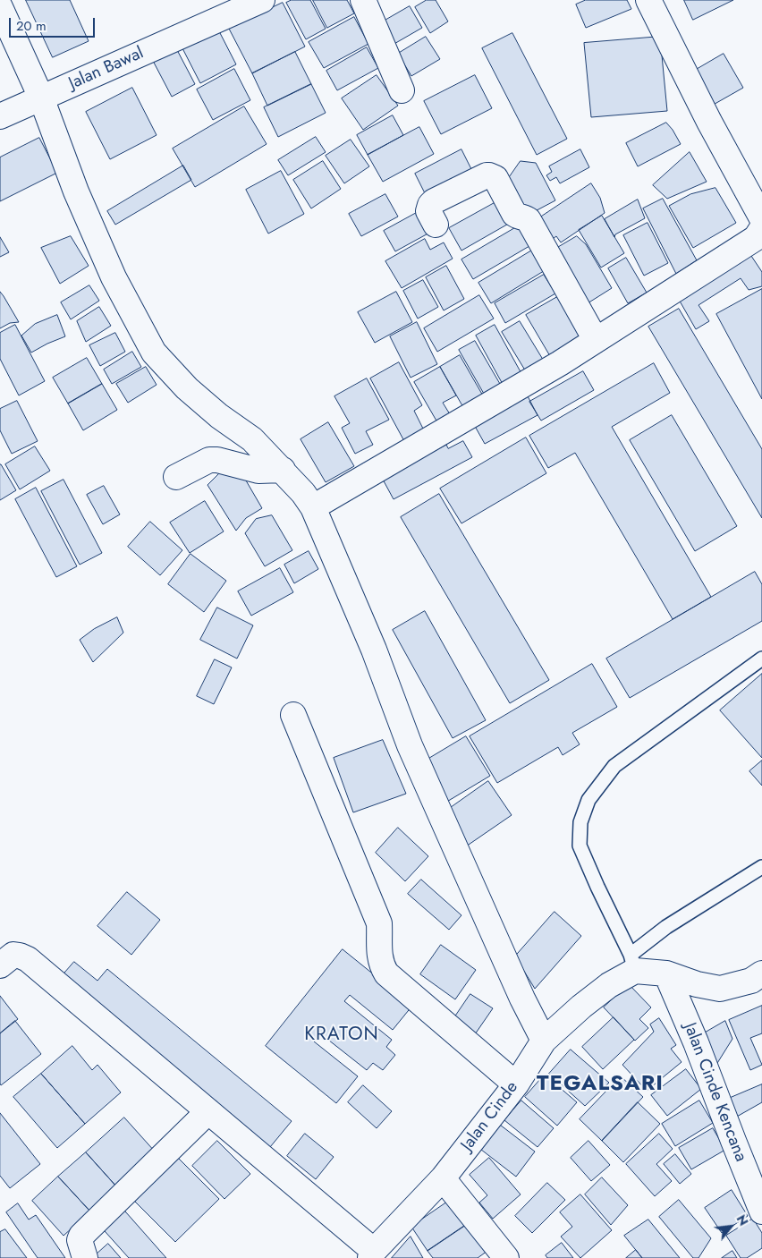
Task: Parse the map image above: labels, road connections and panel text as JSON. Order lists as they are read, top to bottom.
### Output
{
  "streets": {
    "street": ["Jalan Bawal", "Jalan Cinde Kencana", "Jalan Cinde"]
  },
  "districts": ["KRATON", "TEGALSARI"],
  "scale_bar": "20 m",
  "north": "top right"
}
